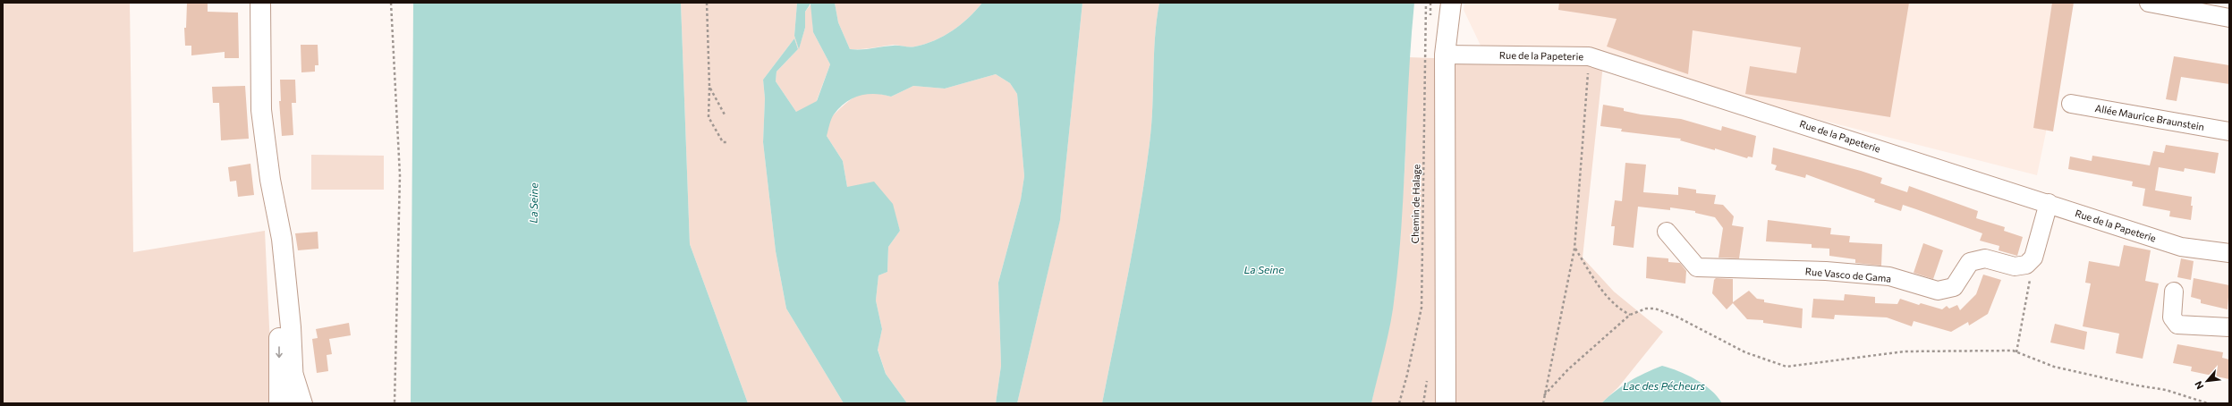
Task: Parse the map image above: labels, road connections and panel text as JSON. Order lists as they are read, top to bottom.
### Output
{
  "streets": {
    "street": ["Rue de la Papeterie", "Allée Maurice Braunstein", "Rue Vasco de Gama"],
    "path": ["Chemin de Halage"]
  },
  "water": ["La Seine", "Lac des Pécheurs"],
  "north": "bottom left"
}
